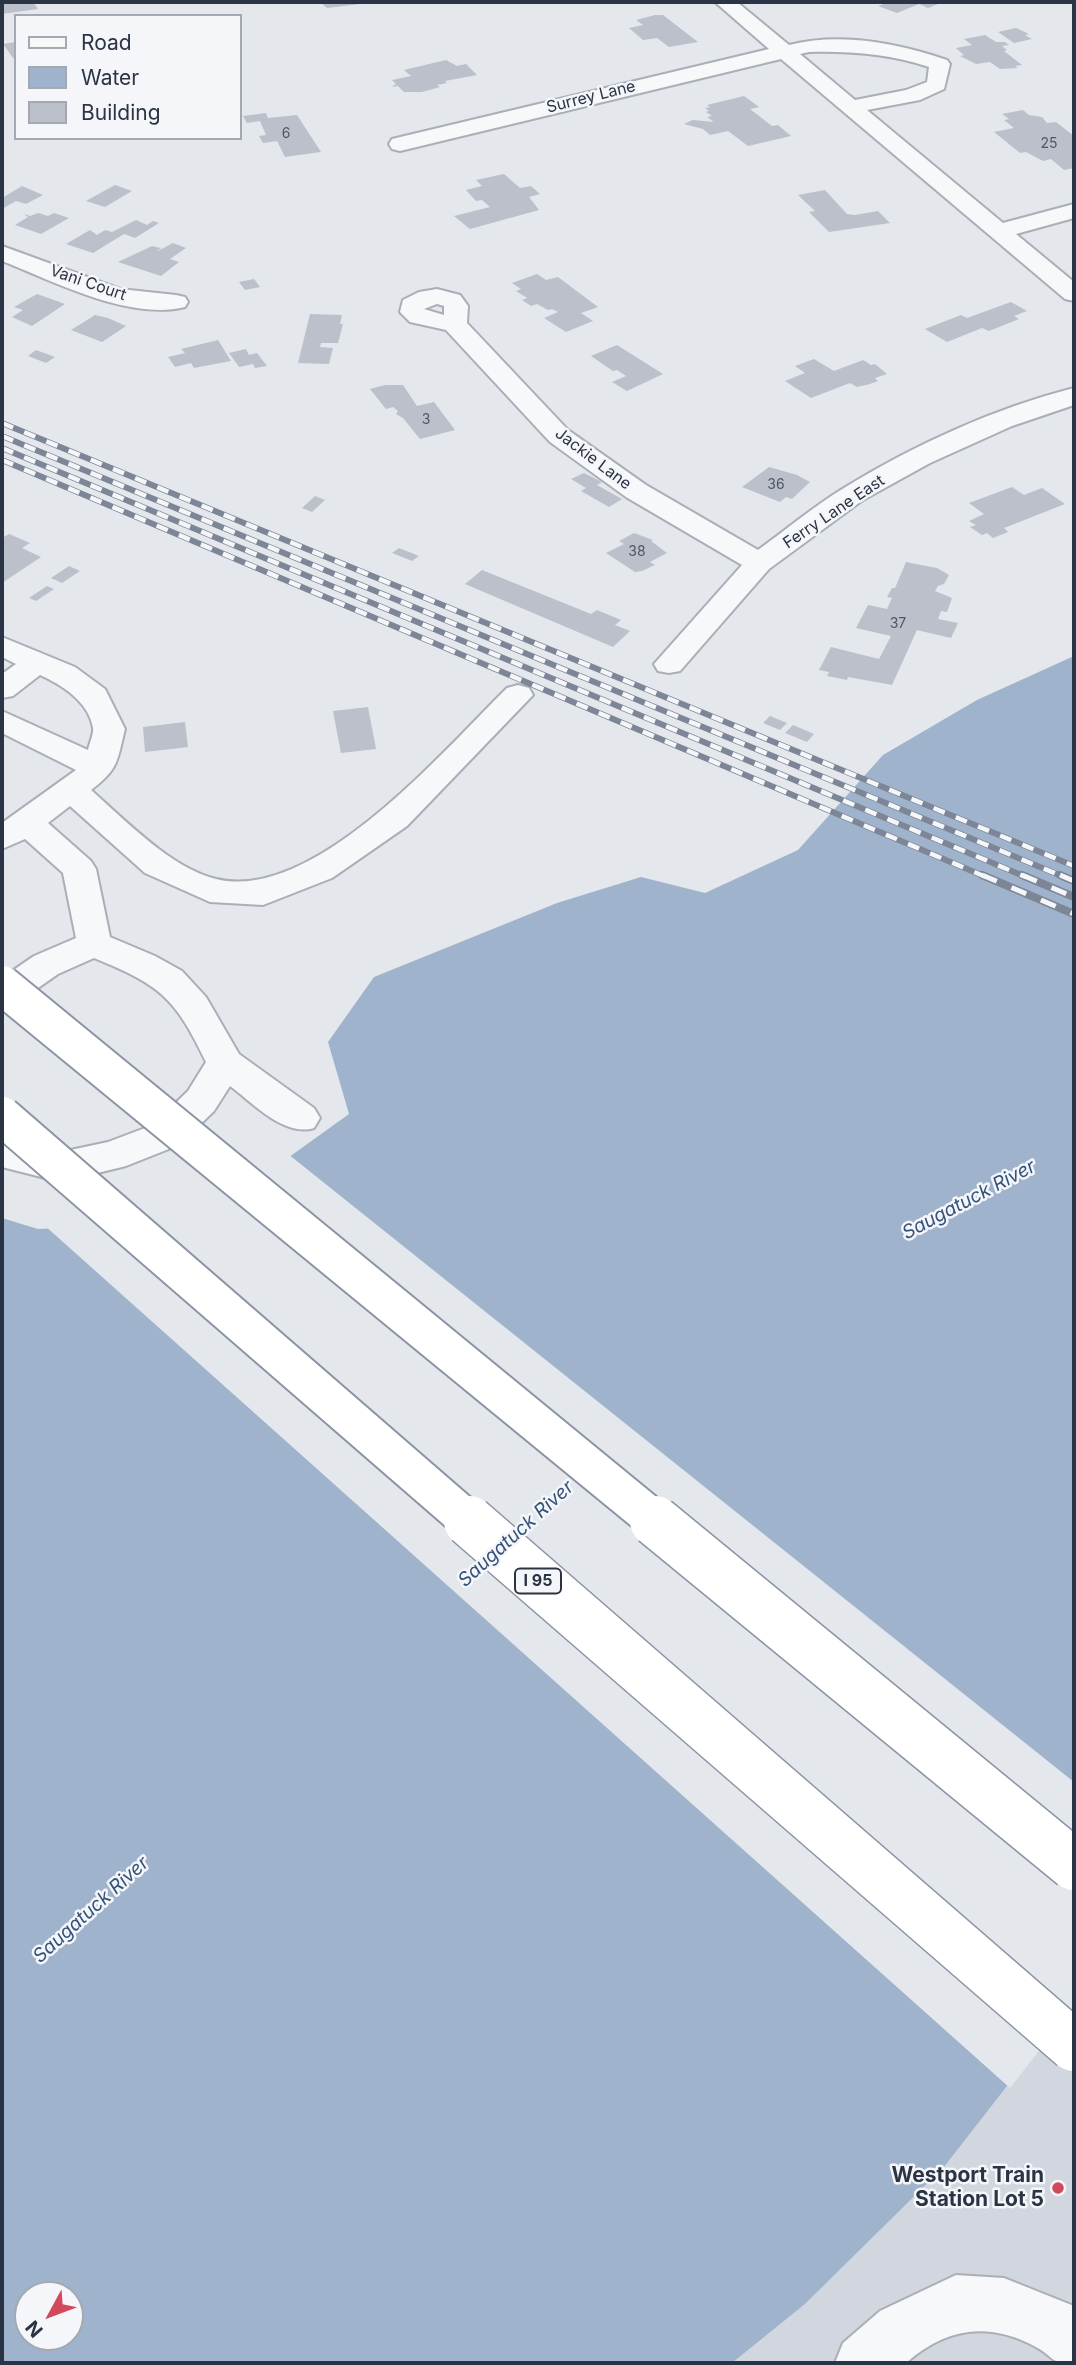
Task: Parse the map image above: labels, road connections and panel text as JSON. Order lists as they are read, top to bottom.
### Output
{
  "streets": {
    "highway": ["I 95"],
    "street": [
      "Surrey Lane",
      "Vani Court",
      "Jackie Lane",
      "Ferry Lane East"
    ]
  },
  "crossings": [
    ["Jackie Lane", "Ferry Lane East"]
  ],
  "water": ["Saugatuck River"],
  "places": ["Westport Train Station Lot 5"],
  "house_numbers": [
    "6",
    "25",
    "3",
    "36",
    "38",
    "37"
  ],
  "legend": ["Road", "Water", "Building"],
  "north": "bottom left"
}
